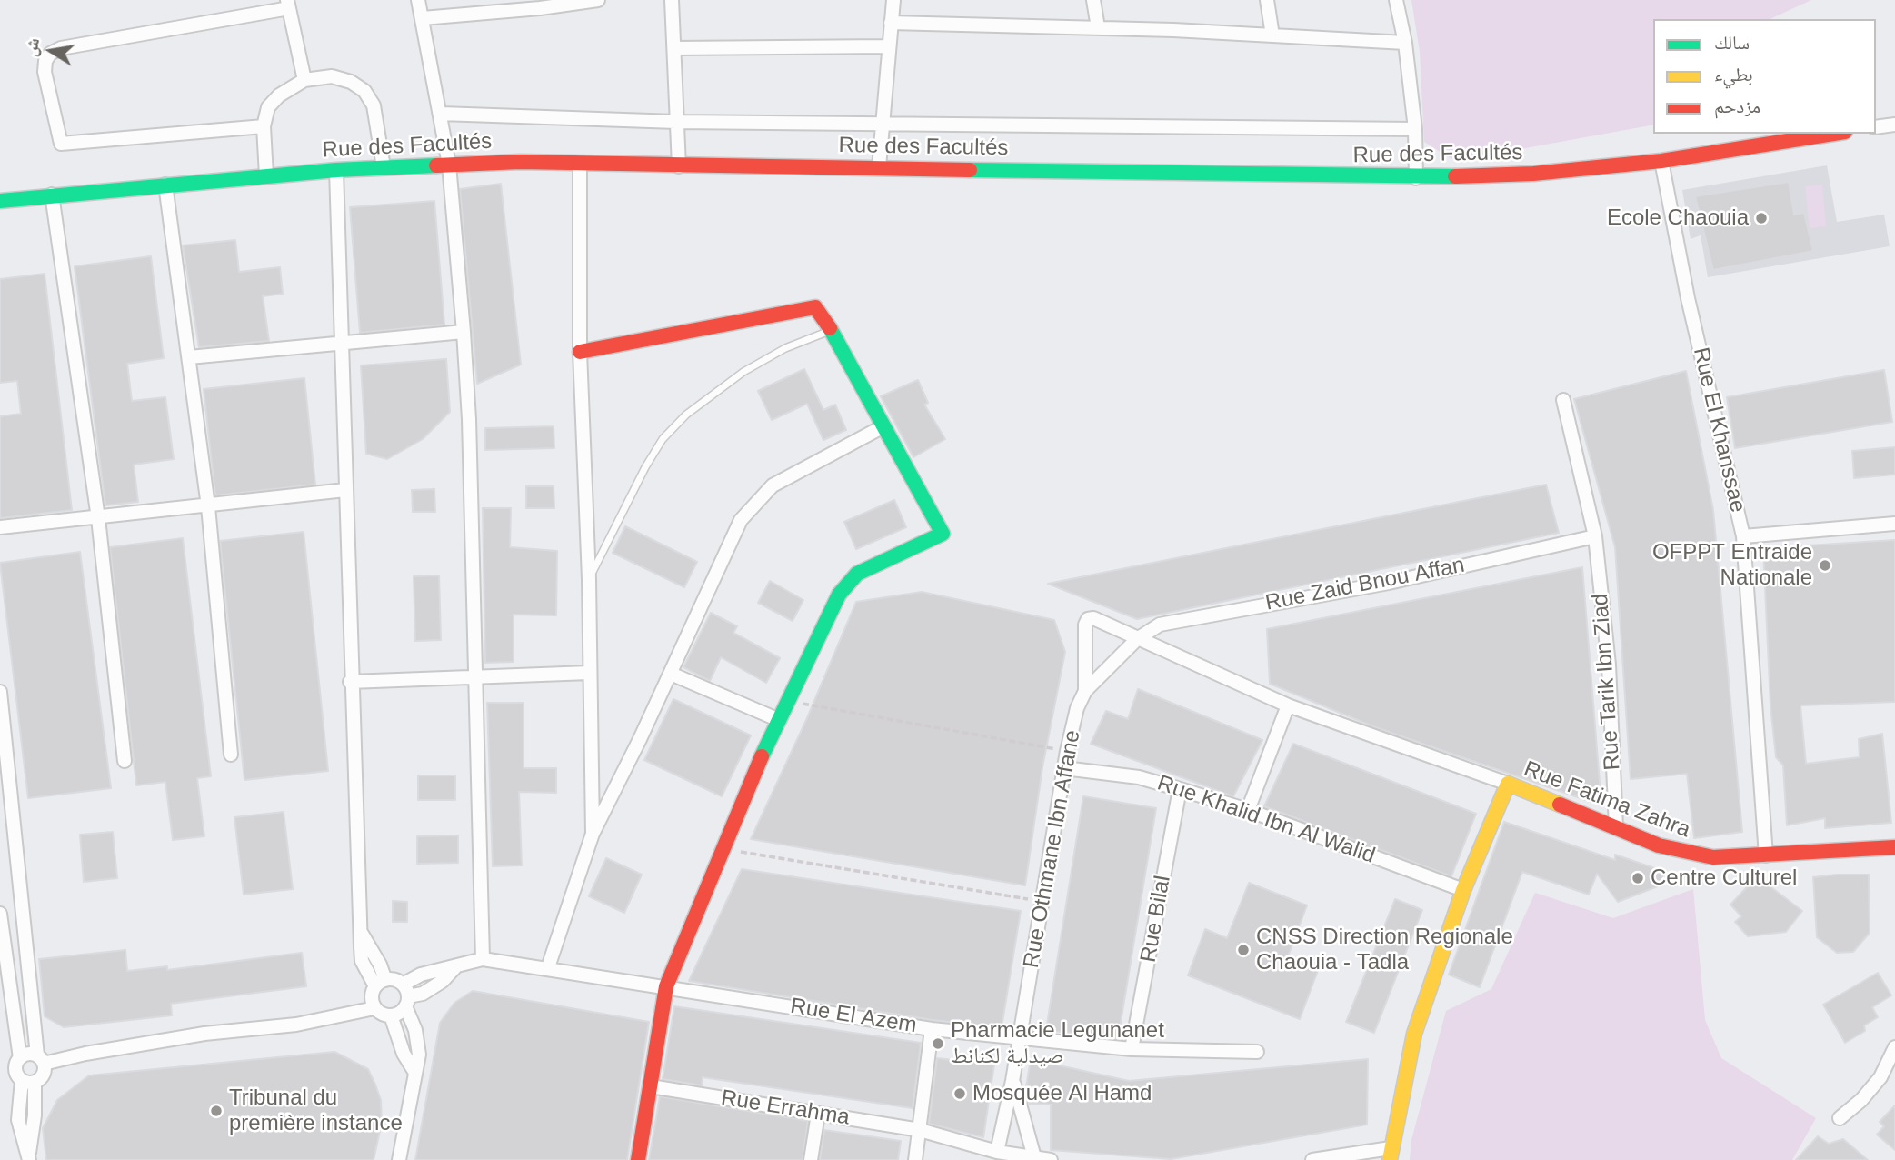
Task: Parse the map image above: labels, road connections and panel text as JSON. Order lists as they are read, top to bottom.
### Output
{
  "streets": {
    "street": [
      "Rue des Facultés",
      "Rue El Khanssae",
      "Rue Zaid Bnou Affan",
      "Rue Tarik Ibn Ziad",
      "Rue Fatima Zahra",
      "Rue Khalid Ibn Al Walid",
      "Rue Othmane Ibn Affane",
      "Rue Bilal",
      "Rue El Azem",
      "Rue Errahma"
    ]
  },
  "crossings": [
    ["Rue des Facultés", "Rue El Khanssae"],
    ["Rue El Khanssae", "Rue Fatima Zahra"],
    ["Rue Zaid Bnou Affan", "Rue Tarik Ibn Ziad"],
    ["Rue Zaid Bnou Affan", "Rue Othmane Ibn Affane"],
    ["Rue Tarik Ibn Ziad", "Rue Fatima Zahra"],
    ["Rue Fatima Zahra", "Rue Khalid Ibn Al Walid"],
    ["Rue Khalid Ibn Al Walid", "Rue Othmane Ibn Affane"],
    ["Rue Khalid Ibn Al Walid", "Rue Bilal"],
    ["Rue Othmane Ibn Affane", "Rue El Azem"],
    ["Rue Othmane Ibn Affane", "Rue Errahma"],
    ["Rue Bilal", "Rue El Azem"]
  ],
  "places": [
    "Ecole Chaouia",
    "OFPPT Entraide Nationale",
    "Centre Culturel",
    "CNSS Direction Regionale Chaouia - Tadla",
    "Pharmacie Legunanet صيدلية لكنانط",
    "Mosquée Al Hamd",
    "Tribunal du première instance"
  ],
  "legend": ["سالك", "بطيء", "مزدحم"],
  "north": "left"
}
